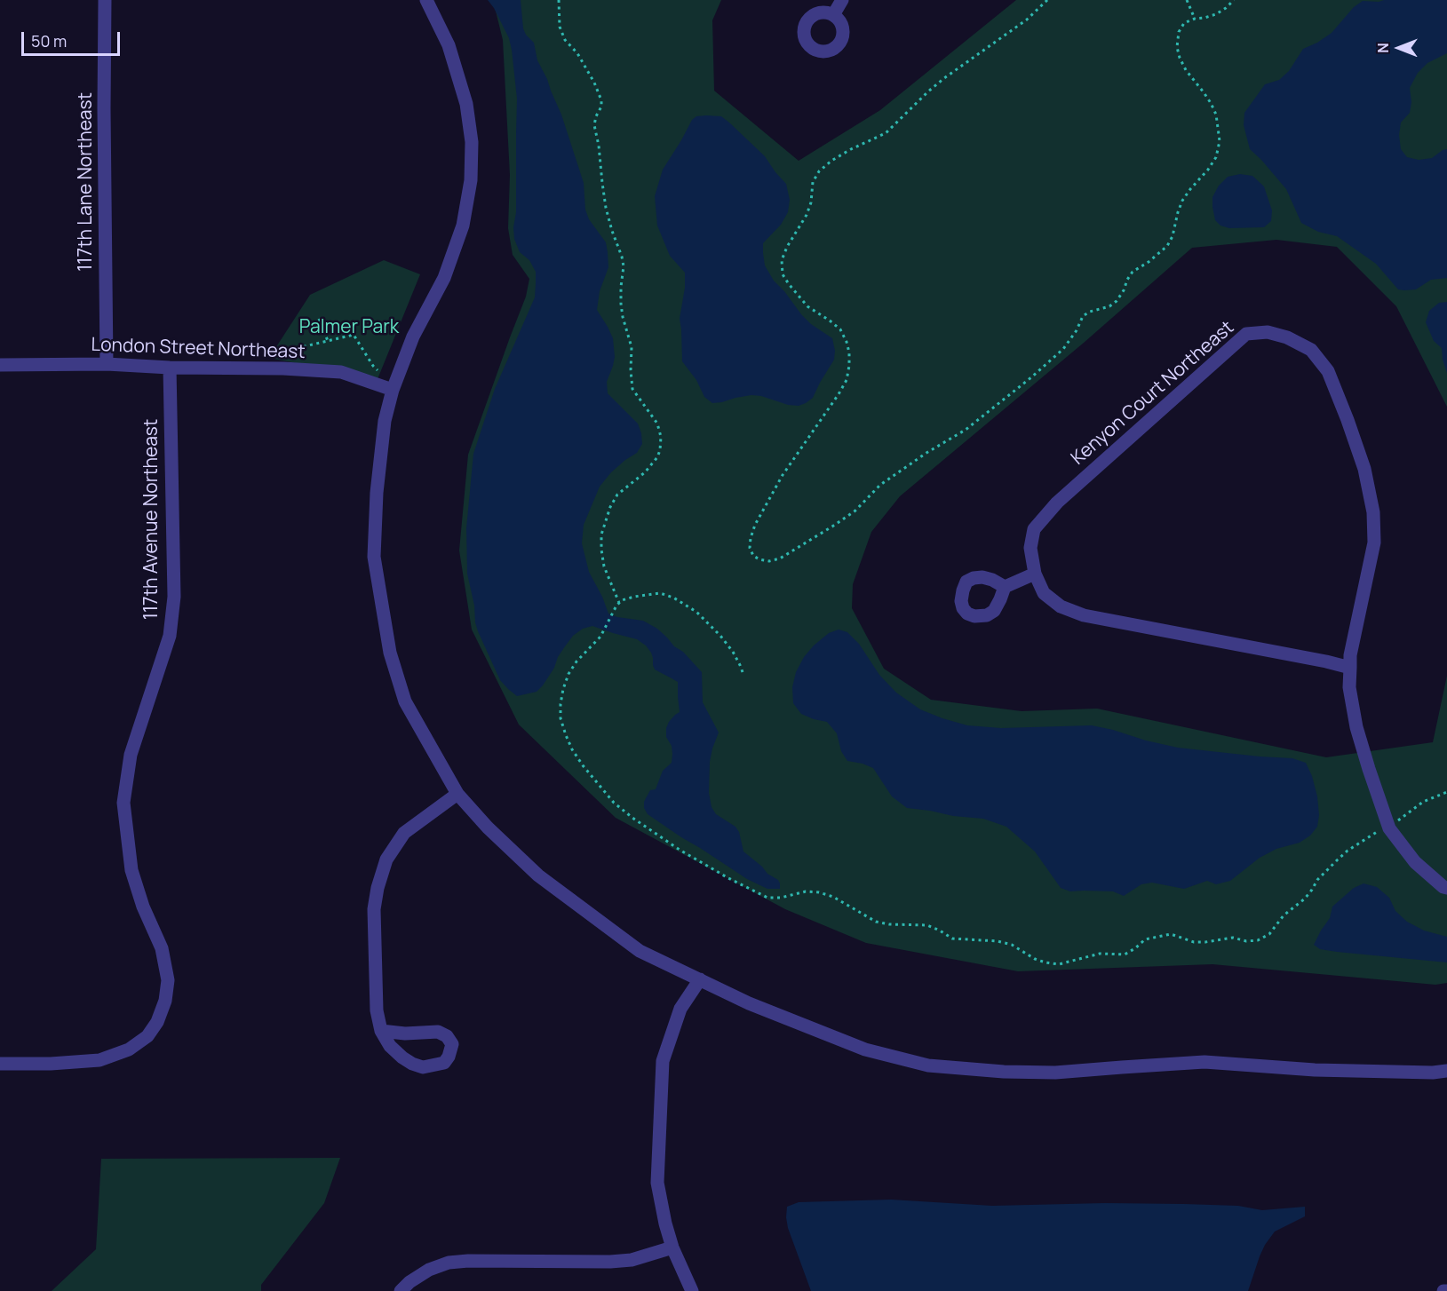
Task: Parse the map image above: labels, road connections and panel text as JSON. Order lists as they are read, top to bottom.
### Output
{
  "streets": {
    "street": [
      "117th Lane Northeast",
      "London Street Northeast",
      "Kenyon Court Northeast",
      "117th Avenue Northeast"
    ]
  },
  "crossings": [
    ["117th Lane Northeast", "London Street Northeast"],
    ["London Street Northeast", "117th Avenue Northeast"]
  ],
  "parks": ["Palmer Park"],
  "scale_bar": "50 m",
  "north": "left"
}
